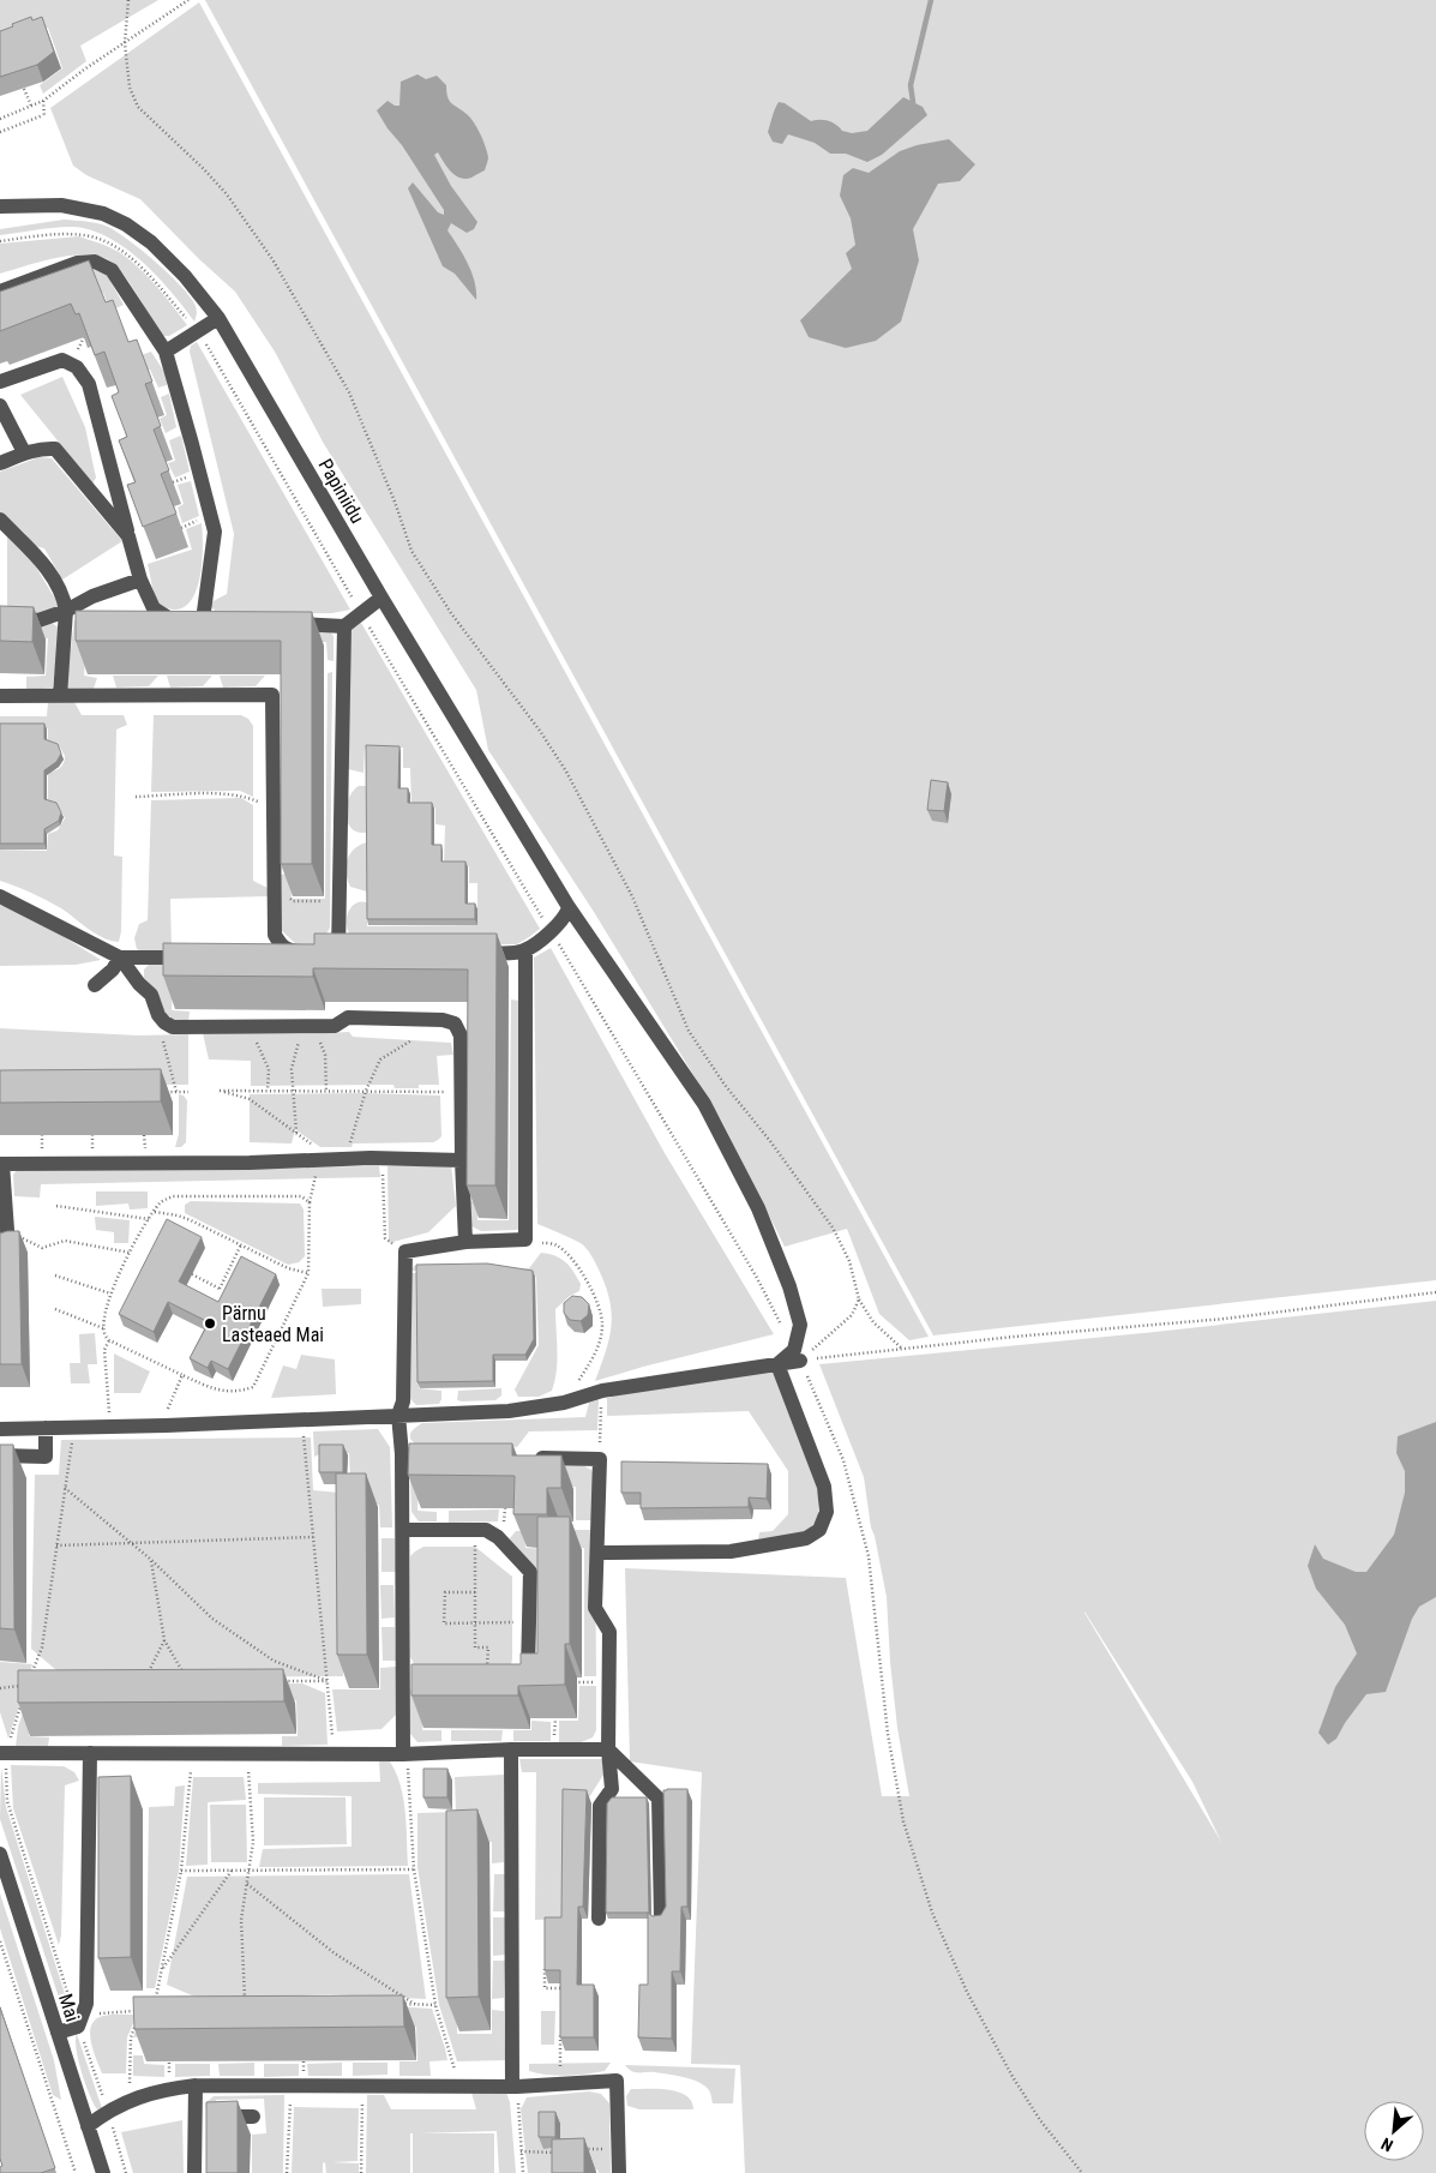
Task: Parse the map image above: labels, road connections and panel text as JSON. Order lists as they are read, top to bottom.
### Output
{
  "streets": {
    "street": ["Papiniidu", "Mai"]
  },
  "places": ["Pärnu Lasteaed Mai"],
  "north": "bottom left"
}
